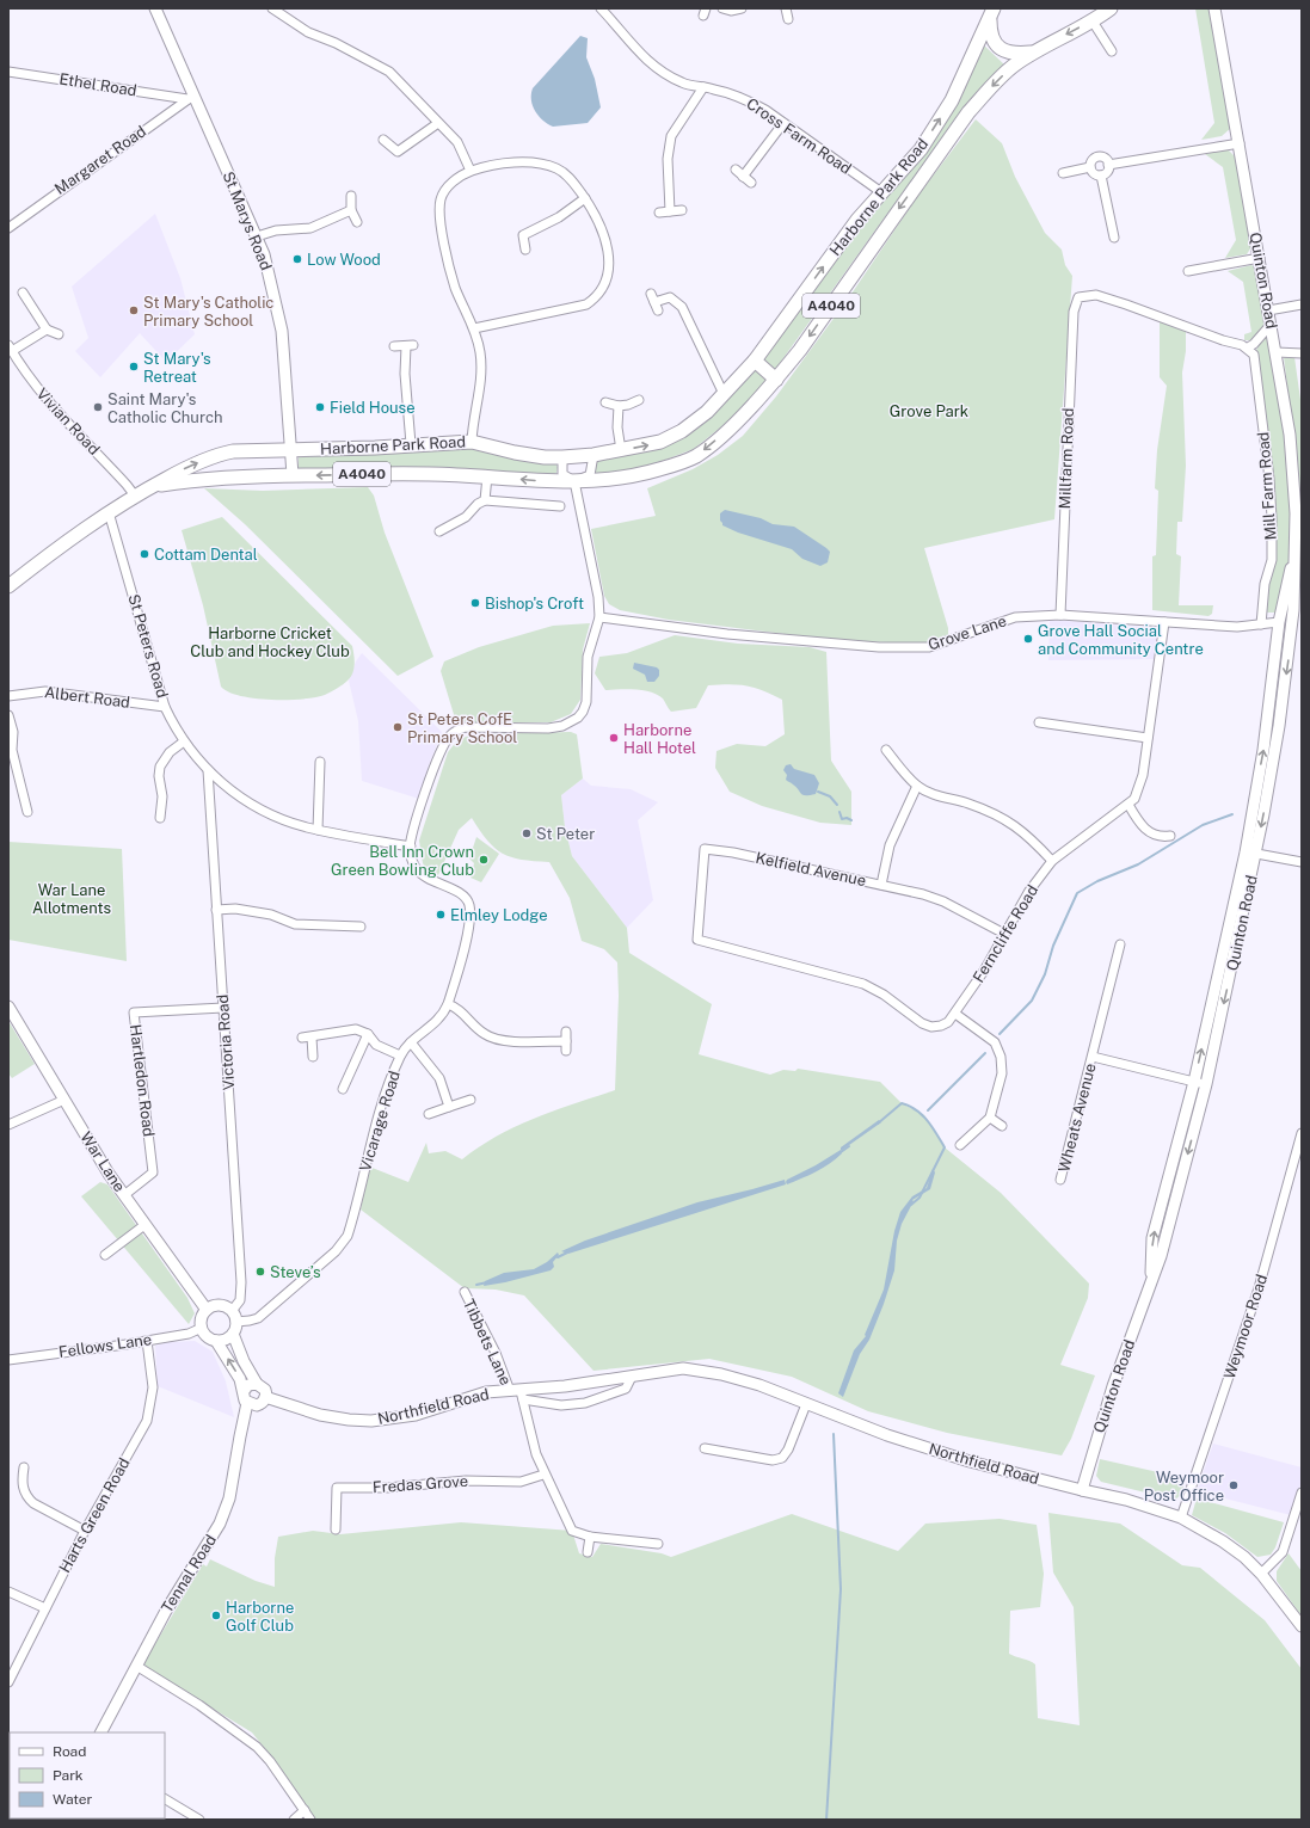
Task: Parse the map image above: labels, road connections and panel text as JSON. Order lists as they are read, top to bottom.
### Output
{
  "streets": {
    "main road": ["Harborne Park Road", "A4040"],
    "street": [
      "Ethel Road",
      "Cross Farm Road",
      "Margaret Road",
      "St Marys Road",
      "Quinton Road",
      "Vivian Road",
      "Millfarm Road",
      "Mill Farm Road",
      "Grove Lane",
      "St Peters Road",
      "Albert Road",
      "Kelfield Avenue",
      "Ferncliffe Road",
      "Victoria Road",
      "Hartledon Road",
      "Wheats Avenue",
      "Vicarage Road",
      "War Lane",
      "Weymoor Road",
      "Tibbets Lane",
      "Fellows Lane",
      "Northfield Road",
      "Fredas Grove",
      "Harts Green Road",
      "Tennal Road"
    ]
  },
  "crossings": [
    ["Ethel Road", "Margaret Road"],
    ["Ethel Road", "St Marys Road"],
    ["Cross Farm Road", "Harborne Park Road"],
    ["Margaret Road", "St Marys Road"],
    ["Harborne Park Road", "St Marys Road"],
    ["Harborne Park Road", "Vivian Road"],
    ["Harborne Park Road", "St Peters Road"],
    ["Quinton Road", "Grove Lane"],
    ["Quinton Road", "Wheats Avenue"],
    ["Quinton Road", "Northfield Road"],
    ["Millfarm Road", "Mill Farm Road"],
    ["Millfarm Road", "Grove Lane"],
    ["Mill Farm Road", "Grove Lane"],
    ["Grove Lane", "Ferncliffe Road"],
    ["St Peters Road", "Albert Road"],
    ["St Peters Road", "Victoria Road"],
    ["St Peters Road", "Vicarage Road"],
    ["Kelfield Avenue", "Ferncliffe Road"],
    ["Victoria Road", "Hartledon Road"],
    ["Victoria Road", "Vicarage Road"],
    ["Victoria Road", "War Lane"],
    ["Victoria Road", "Fellows Lane"],
    ["Hartledon Road", "War Lane"],
    ["Vicarage Road", "War Lane"],
    ["Vicarage Road", "Fellows Lane"],
    ["War Lane", "Fellows Lane"],
    ["Weymoor Road", "Northfield Road"],
    ["Tibbets Lane", "Northfield Road"],
    ["Fellows Lane", "Harts Green Road"],
    ["Northfield Road", "Tennal Road"]
  ],
  "parks": ["Grove Park", "Harborne Cricket Club and Hockey Club", "War Lane Allotments"],
  "places": [
    "Low Wood",
    "St Mary's Catholic Primary School",
    "St Mary's Retreat",
    "Saint Mary's Catholic Church",
    "Field House",
    "Cottam Dental",
    "Bishop's Croft",
    "Grove Hall Social and Community Centre",
    "St Peters CofE Primary School",
    "Harborne Hall Hotel",
    "St Peter",
    "Bell Inn Crown Green Bowling Club",
    "Elmley Lodge",
    "Steve’s",
    "Weymoor Post Office",
    "Harborne Golf Club"
  ],
  "legend": ["Road", "Park", "Water"]
}
